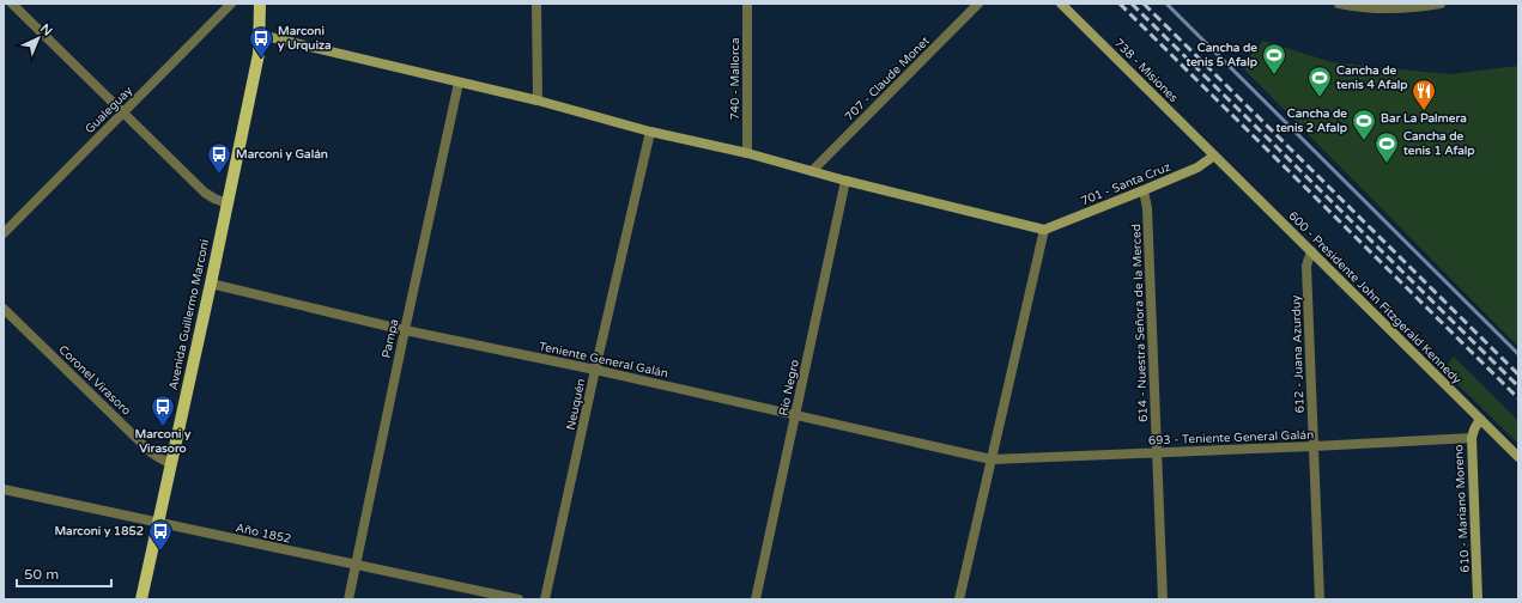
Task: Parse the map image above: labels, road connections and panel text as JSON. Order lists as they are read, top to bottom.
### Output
{
  "streets": {
    "main road": ["Avenida Guillermo Marconi"],
    "street": [
      "738 - Misiones",
      "740 - Mallorca",
      "707 - Claude Monet",
      "Gualeguay",
      "701 - Santa Cruz",
      "600 - Presidente John Fitzgerald Kennedy",
      "614 - Nuestra Señora de la Merced",
      "Pampa",
      "612 - Juana Azurduy",
      "Teniente General Galán",
      "Coronel Virasoro",
      "Río Negro",
      "Neuquén",
      "693 - Teniente General Galán",
      "610 - Mariano Moreno",
      "Año 1852"
    ]
  },
  "crossings": [
    ["738 - Misiones", "701 - Santa Cruz"],
    ["738 - Misiones", "600 - Presidente John Fitzgerald Kennedy"],
    ["701 - Santa Cruz", "600 - Presidente John Fitzgerald Kennedy"],
    ["701 - Santa Cruz", "614 - Nuestra Señora de la Merced"],
    ["600 - Presidente John Fitzgerald Kennedy", "612 - Juana Azurduy"],
    ["600 - Presidente John Fitzgerald Kennedy", "610 - Mariano Moreno"],
    ["Avenida Guillermo Marconi", "Teniente General Galán"],
    ["Avenida Guillermo Marconi", "Coronel Virasoro"],
    ["Avenida Guillermo Marconi", "Año 1852"],
    ["614 - Nuestra Señora de la Merced", "693 - Teniente General Galán"],
    ["Pampa", "Teniente General Galán"],
    ["Pampa", "Año 1852"],
    ["612 - Juana Azurduy", "693 - Teniente General Galán"],
    ["Teniente General Galán", "Río Negro"],
    ["Teniente General Galán", "Neuquén"],
    ["Teniente General Galán", "693 - Teniente General Galán"],
    ["693 - Teniente General Galán", "610 - Mariano Moreno"]
  ],
  "places": {
    "bus stop": [
      "Marconi y Urquiza",
      "Marconi y Galán",
      "Marconi y Virasoro",
      "Marconi y 1852"
    ],
    "sports": [
      "Cancha de tenis 5 Afalp",
      "Cancha de tenis 4 Afalp",
      "Cancha de tenis 2 Afalp",
      "Cancha de tenis 1 Afalp"
    ],
    "restaurant": ["Bar La Palmera"]
  },
  "scale_bar": "50 m",
  "north": "top right"
}
